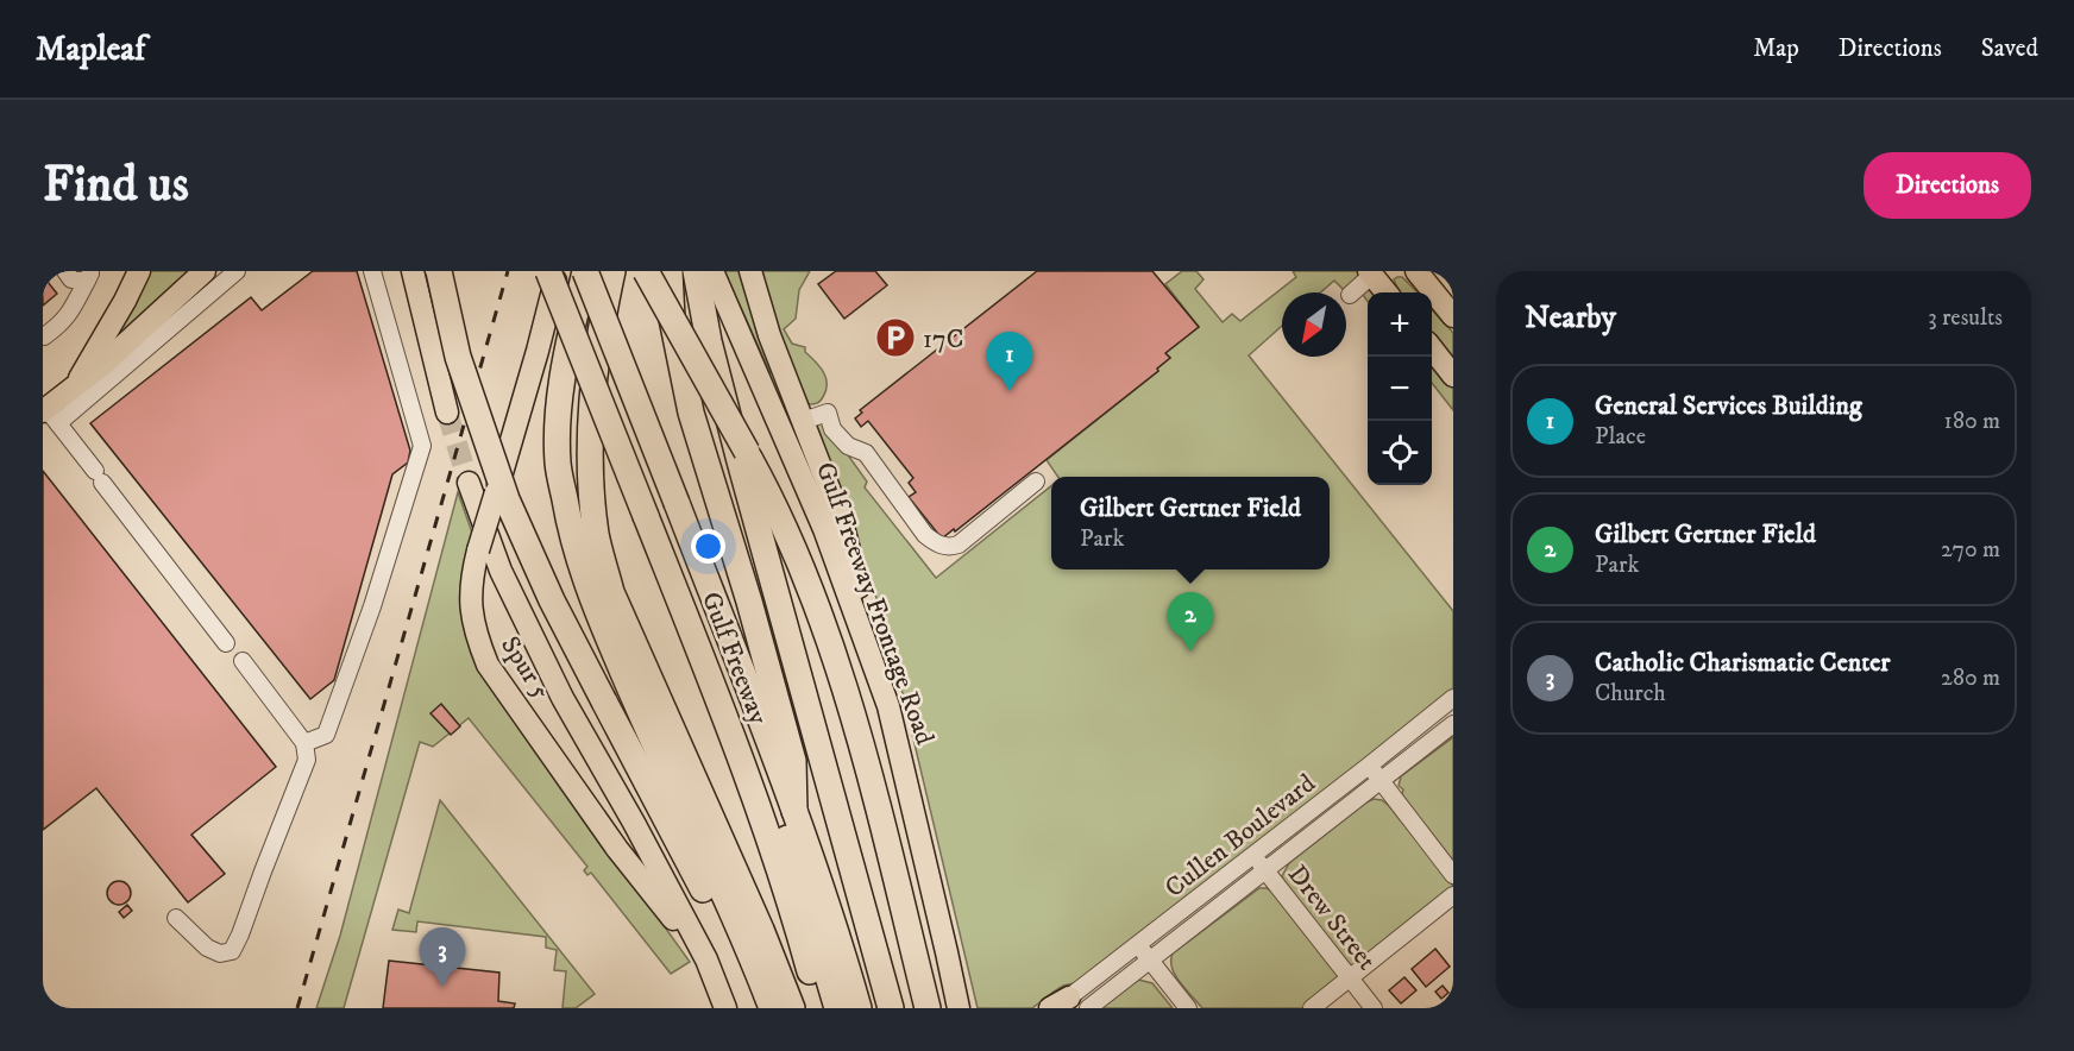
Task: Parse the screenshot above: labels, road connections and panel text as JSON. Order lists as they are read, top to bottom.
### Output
{
  "streets": {
    "highway": ["Gulf Freeway"],
    "main road": ["Gulf Freeway Frontage Road", "Spur 5"],
    "street": ["Cullen Boulevard", "Drew Street"]
  },
  "crossings": [
    ["Cullen Boulevard", "Drew Street"]
  ],
  "places": {
    "parking": ["17C"]
  },
  "north": "bottom left",
  "page": {
    "header": "Mapleaf",
    "nav": ["Map", "Directions", "Saved"],
    "buttons": "Directions",
    "title": "Find us",
    "heading": ["Nearby", "3 results"],
    "map_buttons": ["+", "−"],
    "pins": ["1", "2", "3"],
    "list": [
      {
        "mark": "1",
        "name": "General Services Building",
        "note": "Place",
        "value": "180 m"
      },
      {
        "mark": "2",
        "name": "Gilbert Gertner Field",
        "note": "Park",
        "value": "270 m"
      },
      {
        "mark": "3",
        "name": "Catholic Charismatic Center",
        "note": "Church",
        "value": "280 m"
      }
    ],
    "popup": ["Gilbert Gertner Field", "Park"]
  }
}
